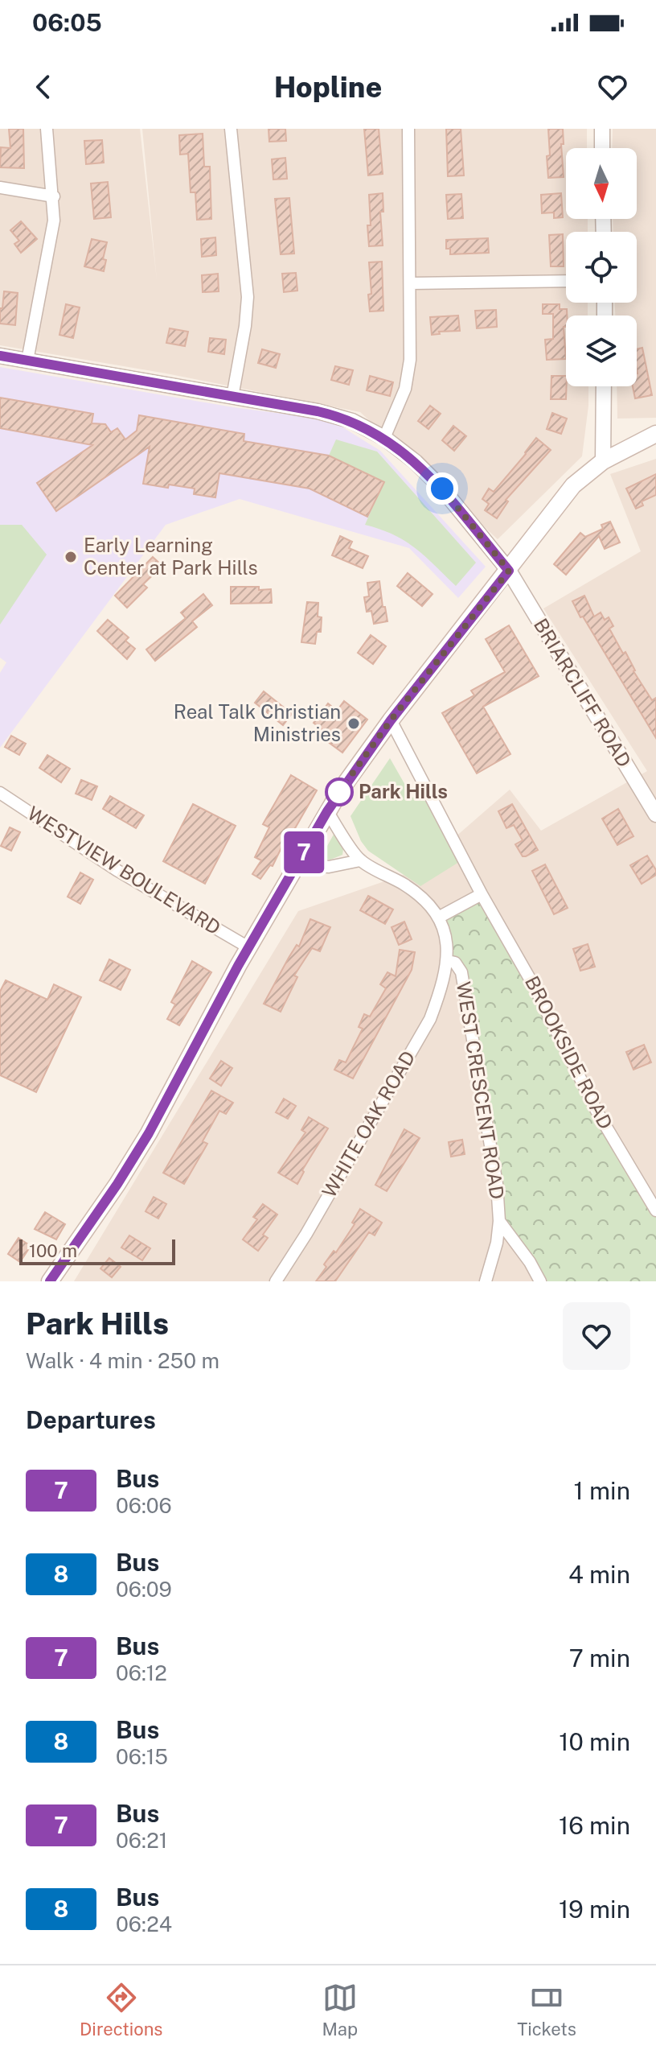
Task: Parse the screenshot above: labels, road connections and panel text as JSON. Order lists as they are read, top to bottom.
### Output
{
  "streets": {
    "street": [
      "BRIARCLIFF ROAD",
      "WESTVIEW BOULEVARD",
      "BROOKSIDE ROAD",
      "WEST CRESCENT ROAD",
      "WHITE OAK ROAD"
    ]
  },
  "crossings": [
    ["WEST CRESCENT ROAD", "WHITE OAK ROAD"]
  ],
  "places": ["Early Learning Center at Park Hills", "Real Talk Christian Ministries", "Park Hills"],
  "lines": ["bus line 7"],
  "scale_bar": "100 m",
  "north": "bottom",
  "page": {
    "status": "06:05",
    "header": "Hopline",
    "on_map": "7",
    "scale": "100 m",
    "heading": [
      ["Park Hills", "Walk · 4 min · 250 m"],
      "Departures"
    ],
    "list": [
      {
        "mark": "7",
        "name": "Bus",
        "note": "06:06",
        "value": "1 min"
      },
      {
        "mark": "8",
        "name": "Bus",
        "note": "06:09",
        "value": "4 min"
      },
      {
        "mark": "7",
        "name": "Bus",
        "note": "06:12",
        "value": "7 min"
      },
      {
        "mark": "8",
        "name": "Bus",
        "note": "06:15",
        "value": "10 min"
      },
      {
        "mark": "7",
        "name": "Bus",
        "note": "06:21",
        "value": "16 min"
      },
      {
        "mark": "8",
        "name": "Bus",
        "note": "06:24",
        "value": "19 min"
      }
    ],
    "tabs": ["Directions", "Map", "Tickets"]
  }
}
